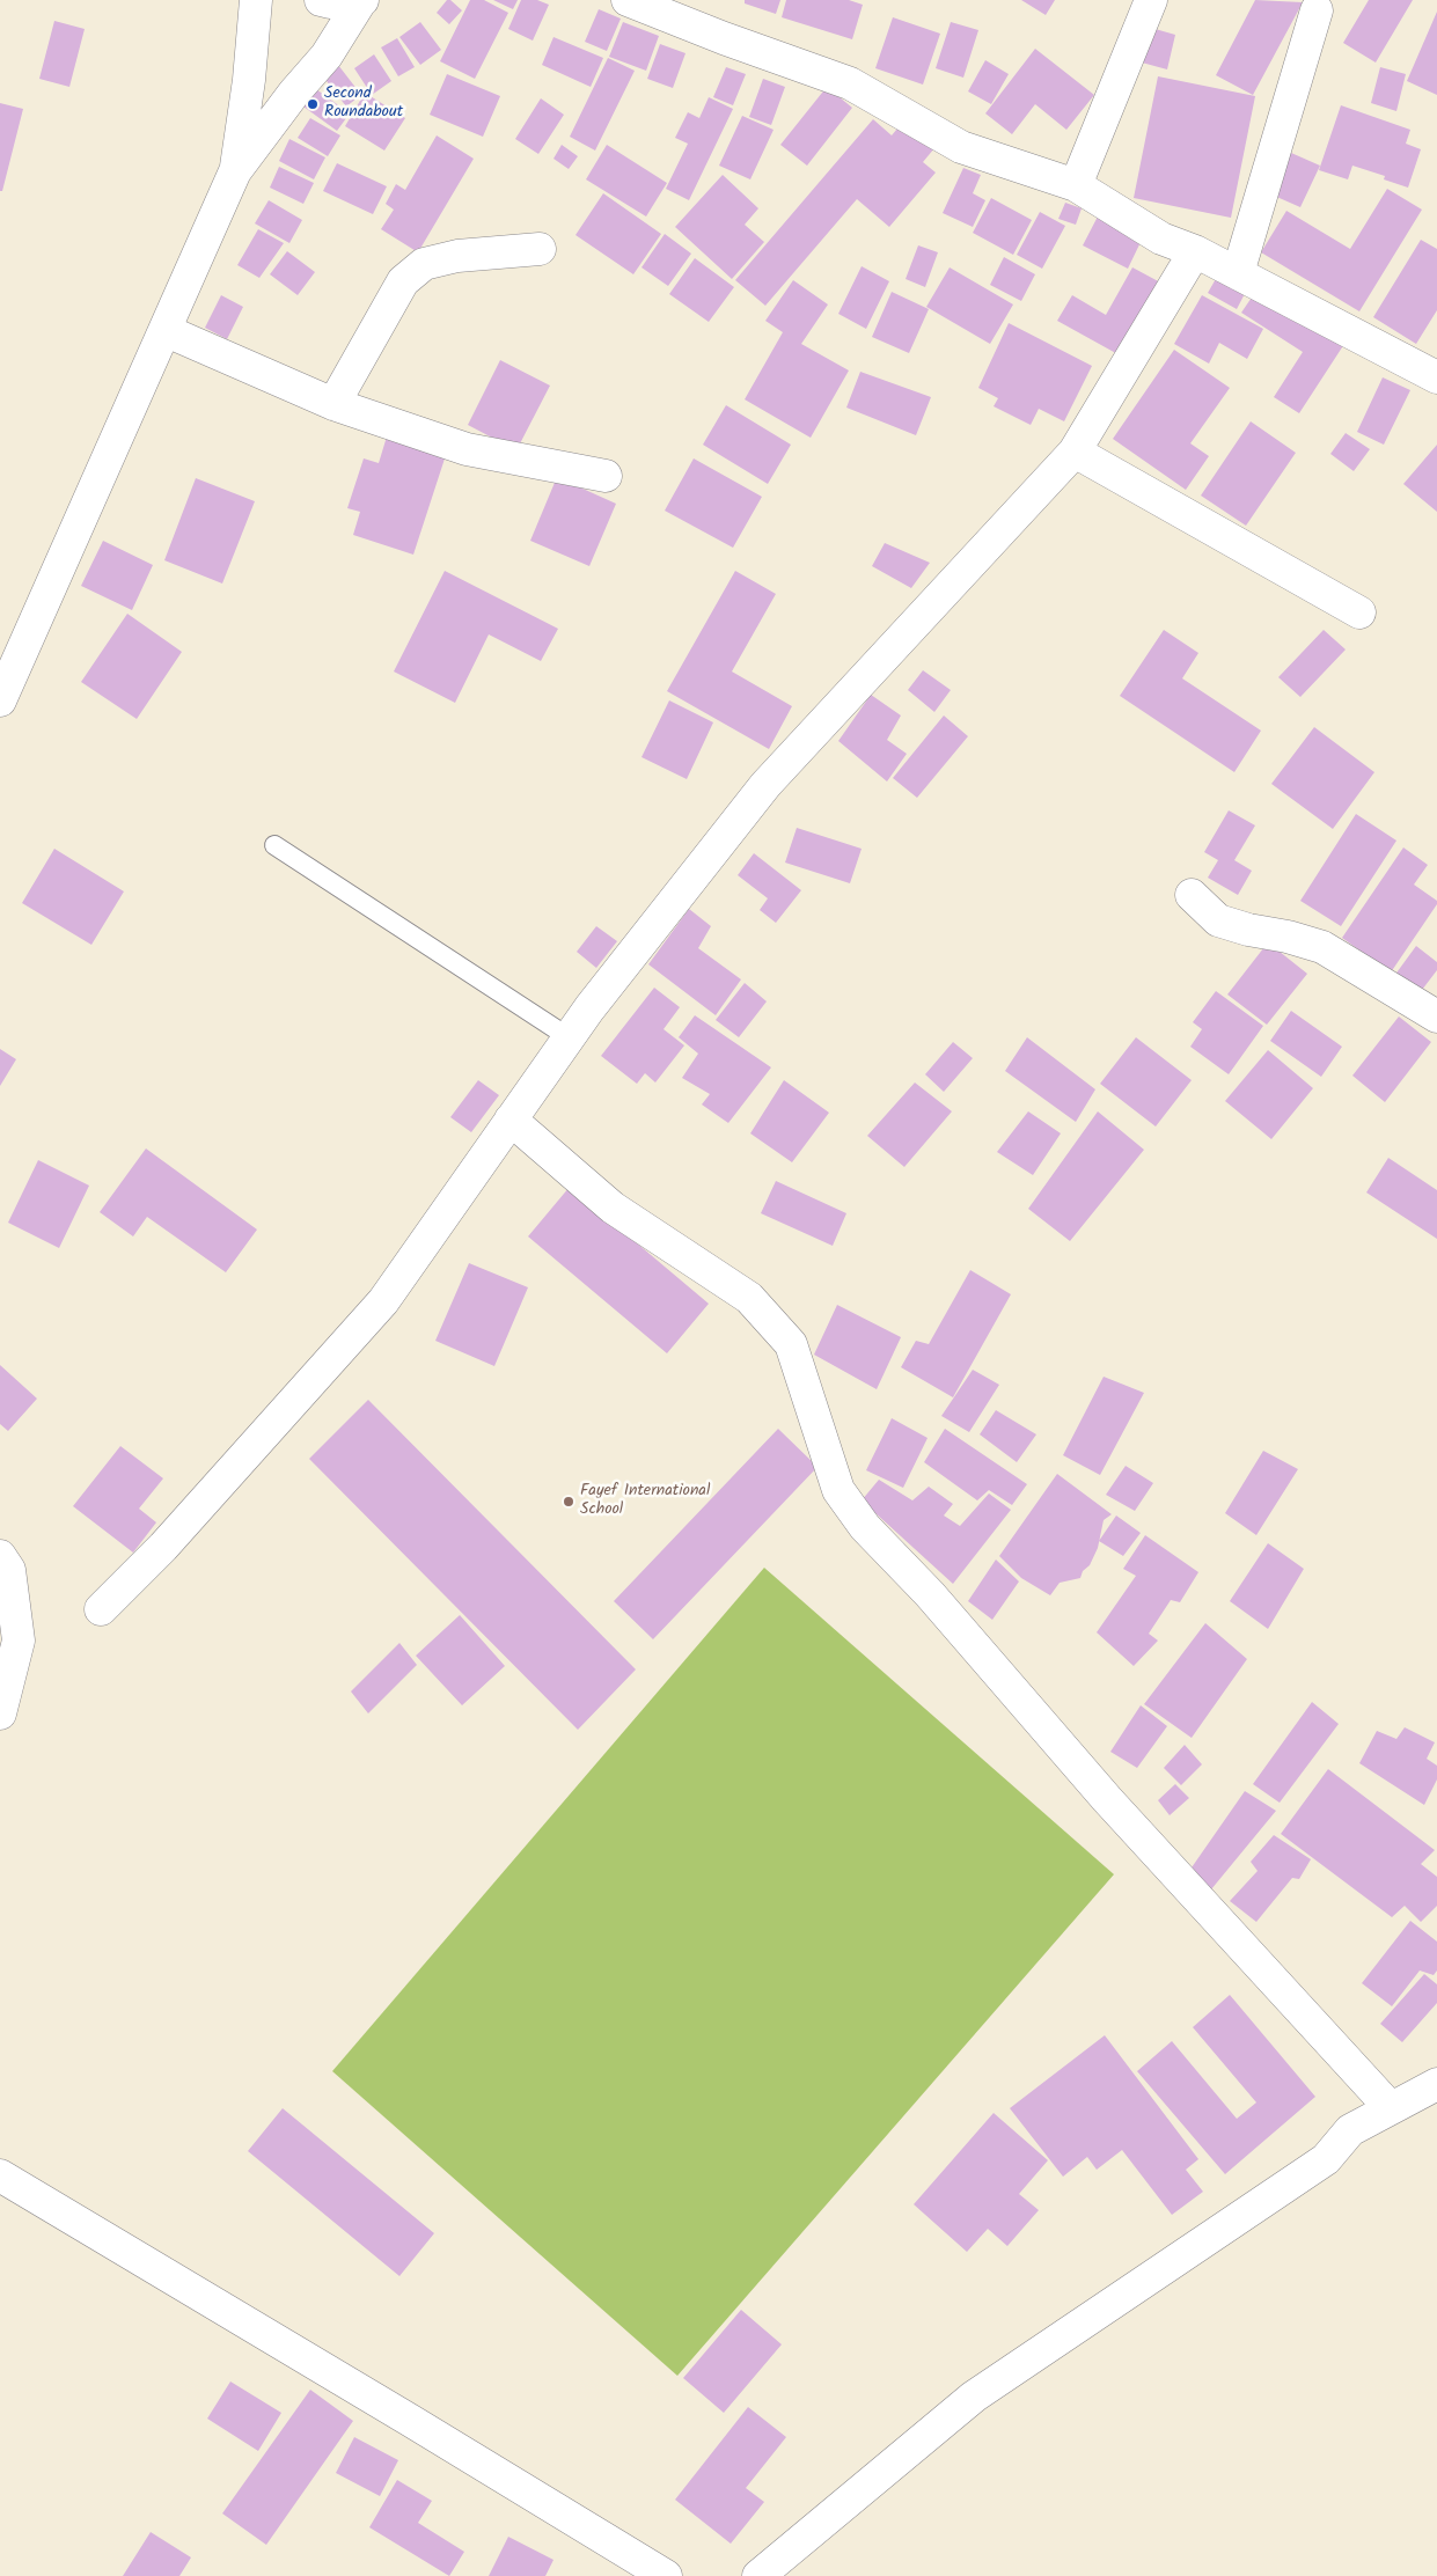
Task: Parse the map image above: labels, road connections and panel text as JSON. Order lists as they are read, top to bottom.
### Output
{
  "places": ["Second Roundabout", "Fayef International School"]
}
